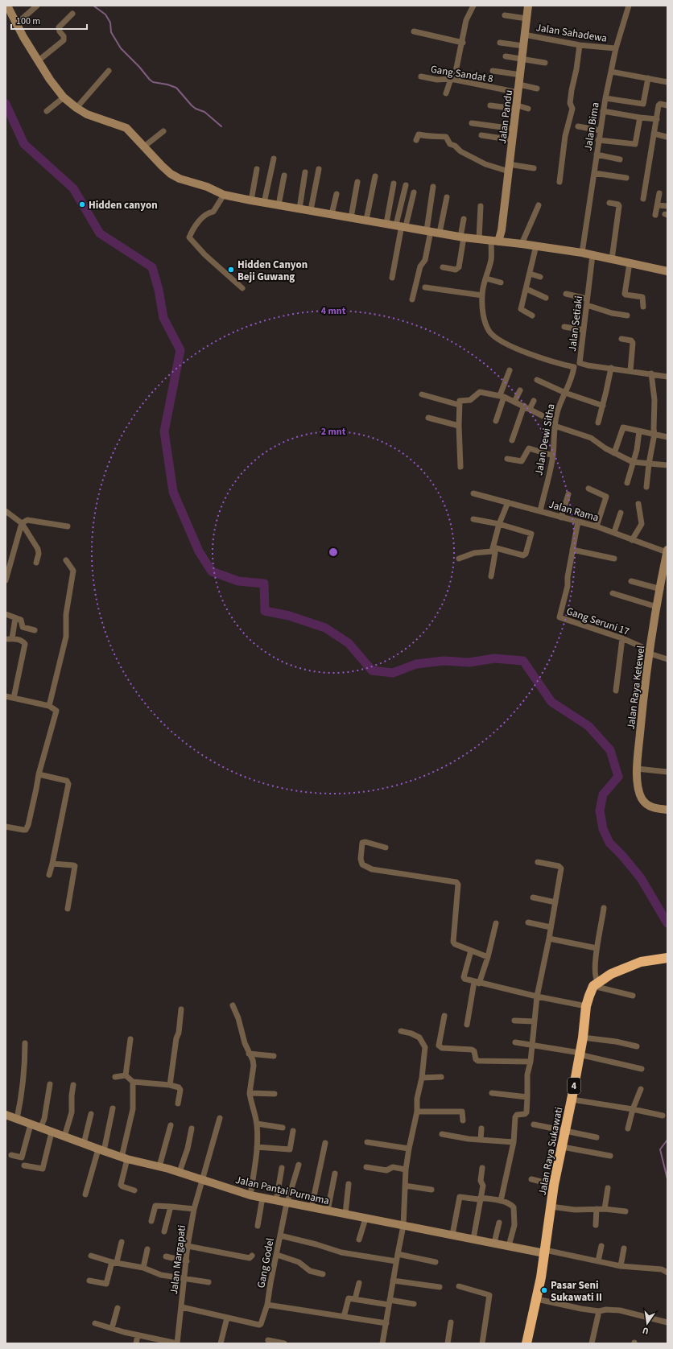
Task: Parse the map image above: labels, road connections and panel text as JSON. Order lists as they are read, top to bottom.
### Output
{
  "streets": {
    "highway": ["4", "Jalan Raya Sukawati"],
    "street": [
      "Jalan Sahadewa",
      "Gang Sandat 8",
      "Jalan Pandu",
      "Jalan Bima",
      "Jalan Setiaki",
      "Jalan Dewi Sitha",
      "Jalan Rama",
      "Gang Seruni 17",
      "Jalan Raya Ketewel",
      "Jalan Pantai Purnama",
      "Jalan Margapati",
      "Gang Godel"
    ]
  },
  "crossings": [
    ["Jalan Sahadewa", "Jalan Pandu"],
    ["Jalan Sahadewa", "Jalan Bima"],
    ["Gang Sandat 8", "Jalan Pandu"],
    ["Jalan Dewi Sitha", "Jalan Rama"],
    ["Jalan Rama", "Gang Seruni 17"],
    ["Jalan Rama", "Jalan Raya Ketewel"],
    ["Gang Seruni 17", "Jalan Raya Ketewel"],
    ["Jalan Raya Sukawati", "Jalan Pantai Purnama"],
    ["Jalan Pantai Purnama", "Jalan Margapati"],
    ["Jalan Pantai Purnama", "Gang Godel"]
  ],
  "places": ["Hidden canyon", "Hidden Canyon Beji Guwang", "Pasar Seni Sukawati II"],
  "scale_bar": "100 m",
  "north": "bottom",
  "rings": ["4 mnt", "2 mnt"]
}
